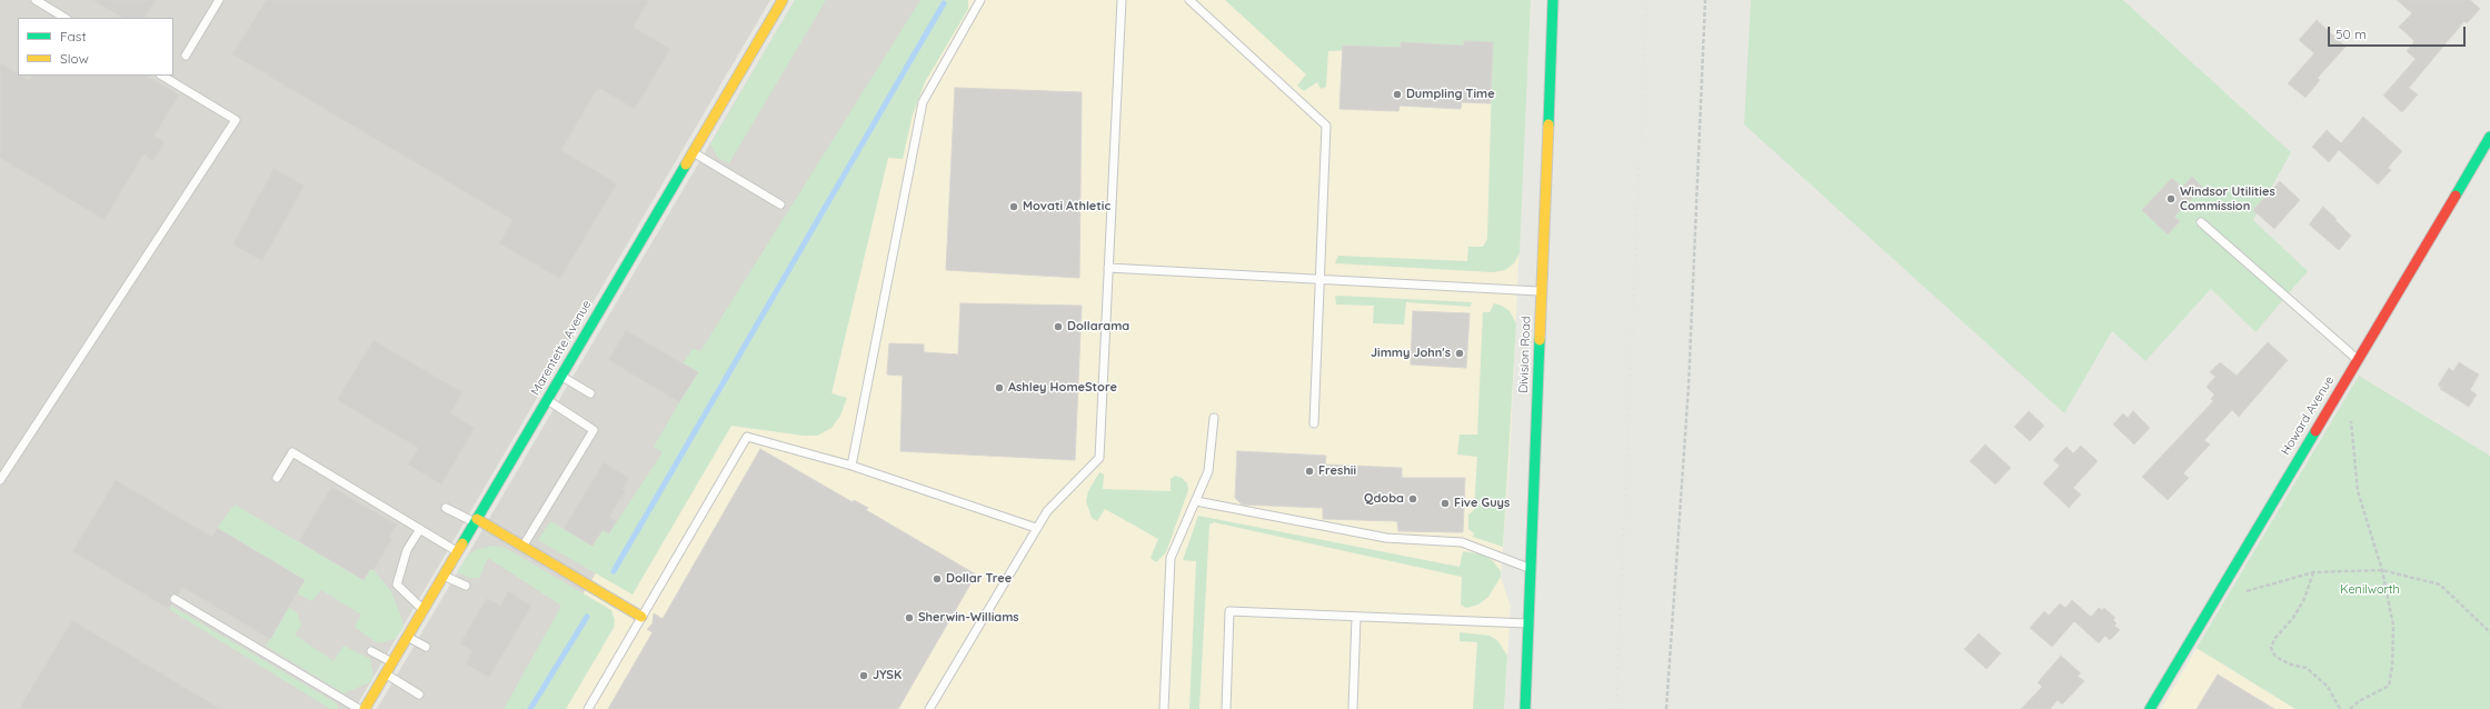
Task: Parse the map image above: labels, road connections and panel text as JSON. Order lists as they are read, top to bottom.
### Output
{
  "streets": {
    "street": ["Marentette Avenue", "Division Road", "Howard Avenue"]
  },
  "parks": ["Kenilworth"],
  "places": [
    "Dumpling Time",
    "Windsor Utilities Commission",
    "Movati Athletic",
    "Dollarama",
    "Jimmy John's",
    "Ashley HomeStore",
    "Freshii",
    "Qdoba",
    "Five Guys",
    "Dollar Tree",
    "Sherwin-Williams",
    "JYSK"
  ],
  "legend": ["Fast", "Slow"],
  "scale_bar": "50 m"
}
